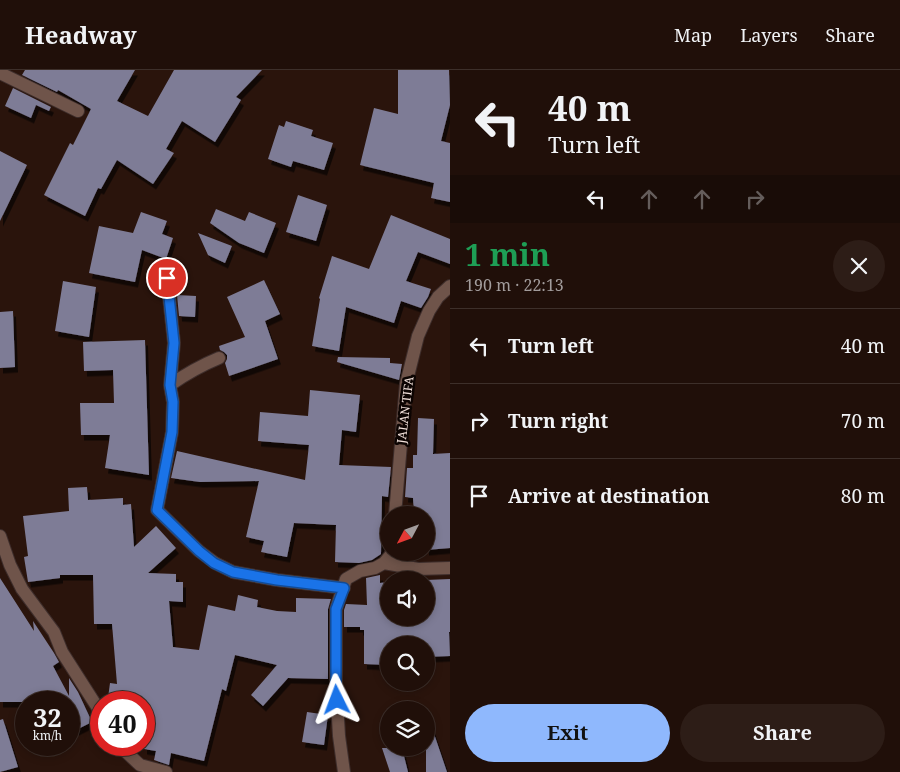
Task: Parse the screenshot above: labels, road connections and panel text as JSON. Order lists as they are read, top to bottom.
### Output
{
  "streets": {
    "street": ["JALAN TIFA"]
  },
  "north": "bottom left",
  "page": {
    "header": "Headway",
    "nav": ["Map", "Layers", "Share"],
    "turn": ["40 m", "Turn left"],
    "heading": ["1 min", "190 m · 22:13"],
    "list": [
      {
        "name": "Turn left",
        "value": "40 m"
      },
      {
        "name": "Turn right",
        "value": "70 m"
      },
      {
        "name": "Arrive at destination",
        "value": "80 m"
      }
    ],
    "speed": "32 km/h",
    "limit": "40",
    "buttons": ["Exit", "Share"]
  }
}
